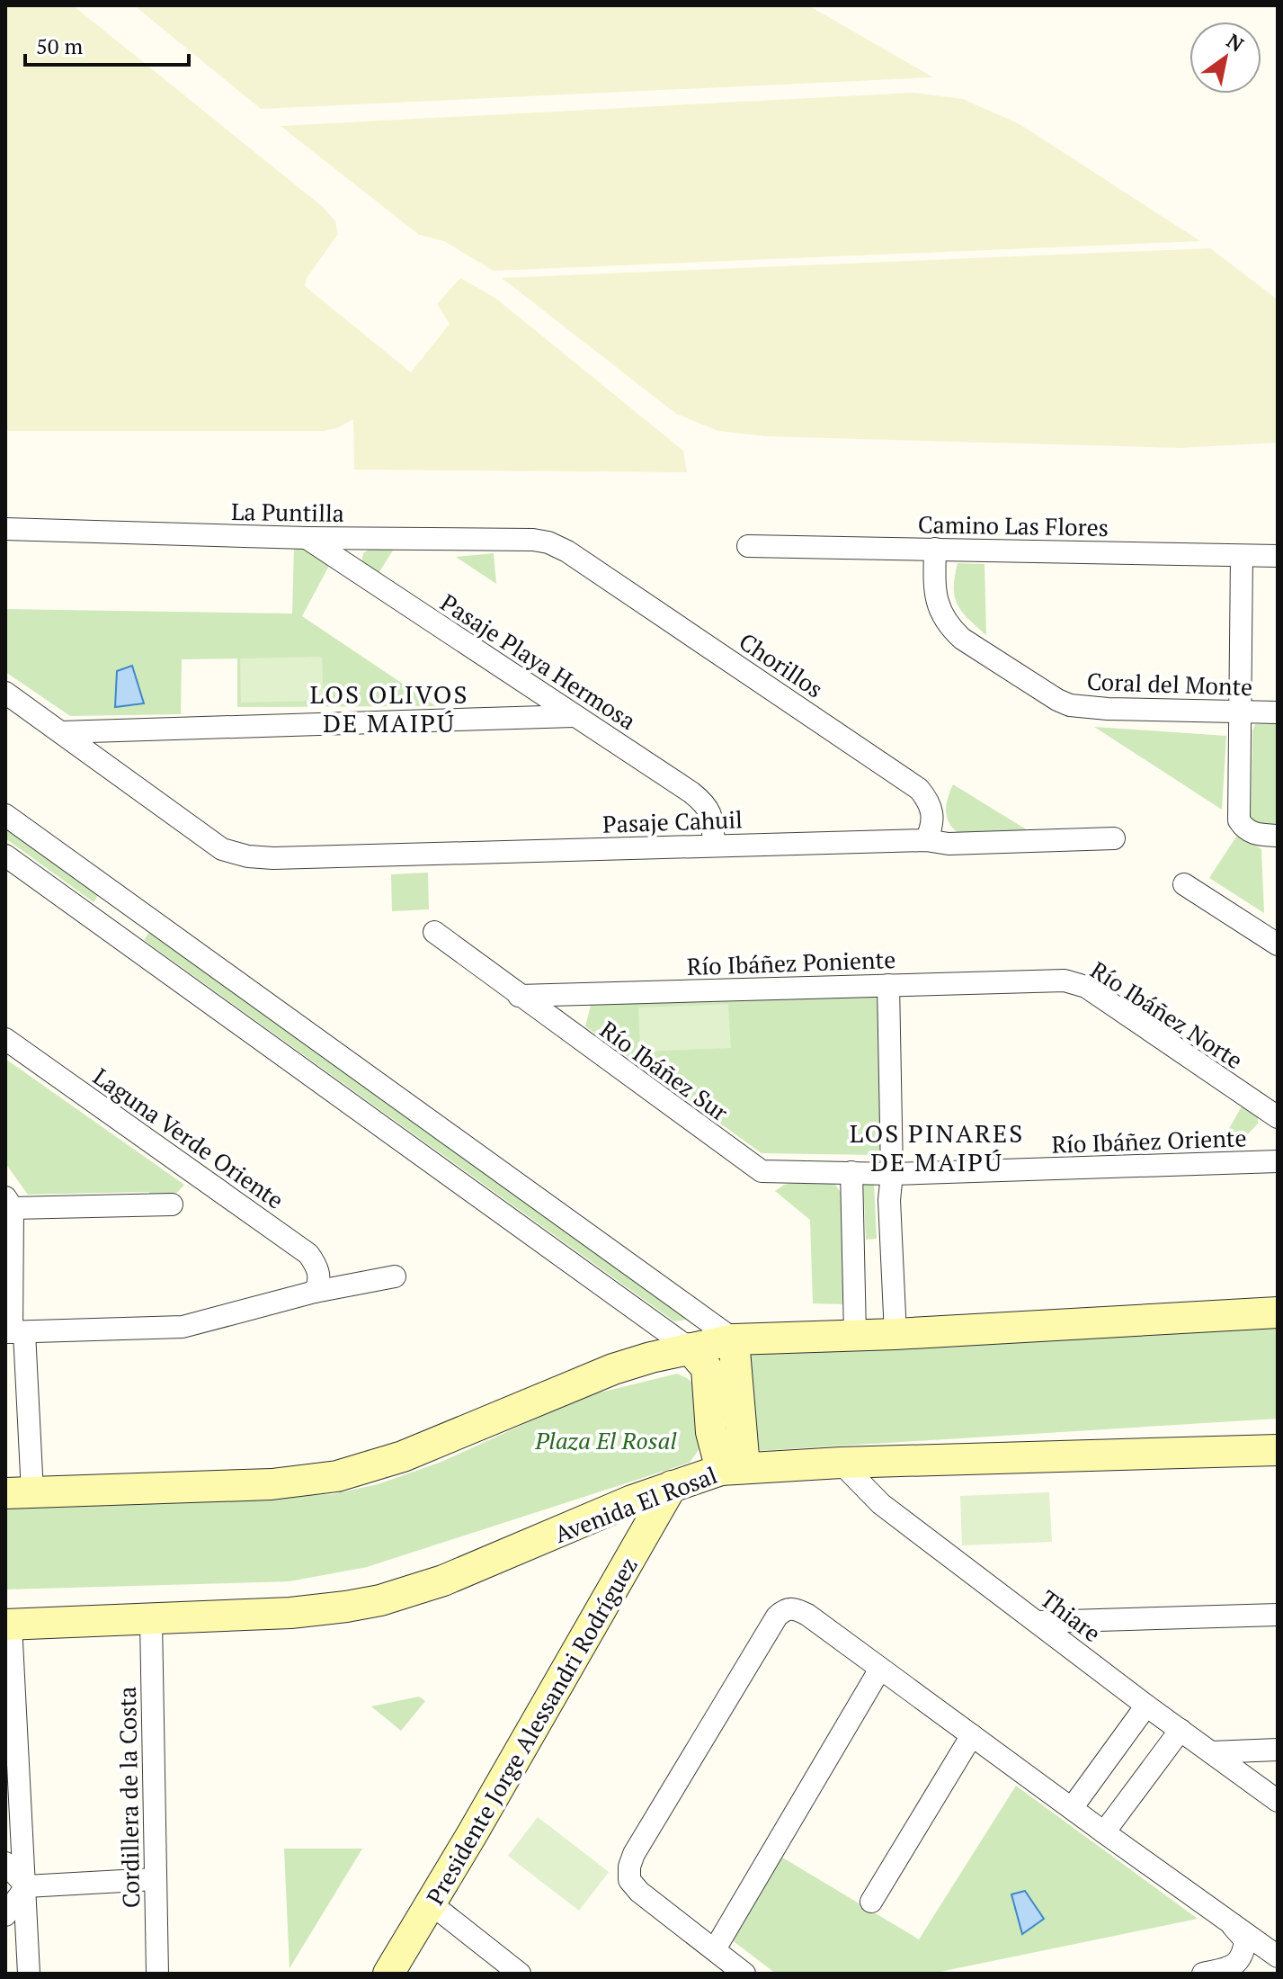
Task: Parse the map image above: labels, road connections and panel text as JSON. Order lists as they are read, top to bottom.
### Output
{
  "streets": {
    "street": [
      "La Puntilla",
      "Camino Las Flores",
      "Pasaje Playa Hermosa",
      "Chorillos",
      "Coral del Monte",
      "Pasaje Cahuil",
      "Río Ibáñez Poniente",
      "Río Ibáñez Norte",
      "Río Ibáñez Sur",
      "Laguna Verde Oriente",
      "Río Ibáñez Oriente",
      "Avenida El Rosal",
      "Thiare",
      "Presidente Jorge Alessandri Rodríguez",
      "Cordillera de la Costa"
    ]
  },
  "crossings": [
    ["La Puntilla", "Pasaje Playa Hermosa"],
    ["La Puntilla", "Chorillos"],
    ["Camino Las Flores", "Coral del Monte"],
    ["Pasaje Playa Hermosa", "Pasaje Cahuil"],
    ["Chorillos", "Pasaje Cahuil"],
    ["Río Ibáñez Poniente", "Río Ibáñez Norte"],
    ["Río Ibáñez Poniente", "Río Ibáñez Sur"],
    ["Río Ibáñez Sur", "Río Ibáñez Oriente"],
    ["Avenida El Rosal", "Thiare"],
    ["Avenida El Rosal", "Presidente Jorge Alessandri Rodríguez"],
    ["Avenida El Rosal", "Cordillera de la Costa"]
  ],
  "districts": ["LOS OLIVOS DE MAIPÚ", "LOS PINARES DE MAIPÚ"],
  "parks": ["Plaza El Rosal"],
  "scale_bar": "50 m",
  "north": "top right"
}
